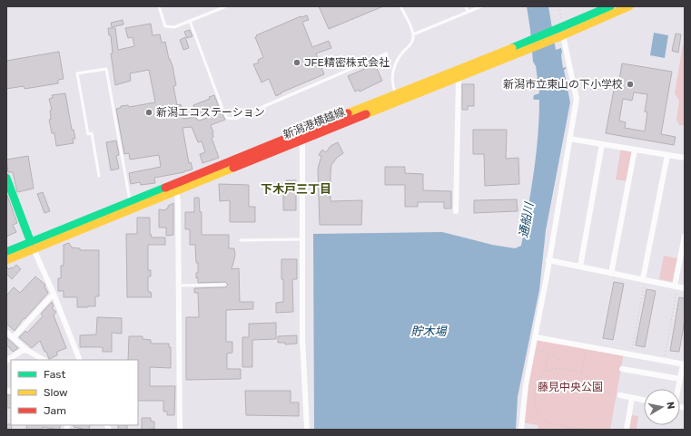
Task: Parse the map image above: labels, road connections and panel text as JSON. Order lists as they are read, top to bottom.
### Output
{
  "streets": {
    "main road": ["新潟港横越線"]
  },
  "districts": ["下木戸三丁目"],
  "water": ["通船川", "貯木場"],
  "parks": ["藤見中央公園"],
  "places": ["JFE精密株式会社", "新潟市立東山の下小学校", "新潟エコステーション"],
  "legend": ["Fast", "Slow", "Jam"],
  "north": "right"
}
